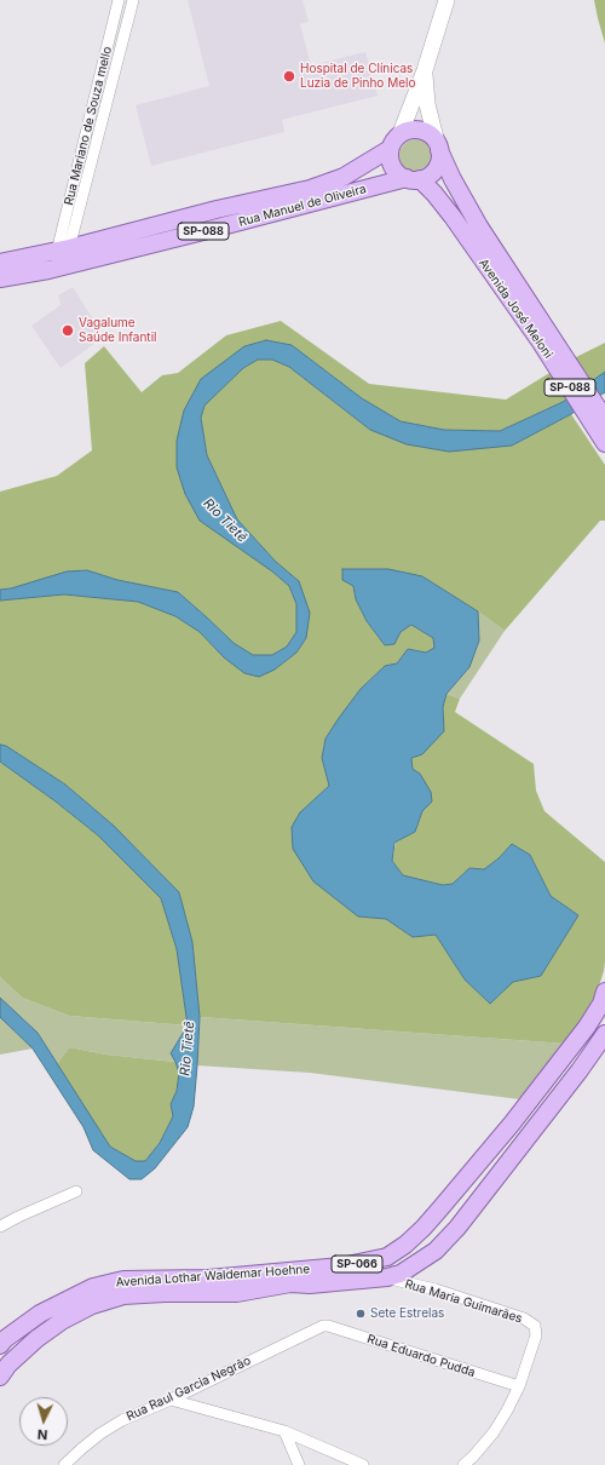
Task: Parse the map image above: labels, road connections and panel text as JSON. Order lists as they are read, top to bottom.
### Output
{
  "streets": {
    "main road": [
      "Rua Manuel de Oliveira",
      "SP-088",
      "Avenida José Meloni",
      "SP-066",
      "Avenida Lothar Waldemar Hoehne"
    ],
    "street": [
      "Rua Mariano de Souza mello",
      "Rua Maria Guimarães",
      "Rua Eduardo Pudda",
      "Rua Raul Garcia Negrão"
    ]
  },
  "crossings": [
    ["Rua Mariano de Souza mello", "Rua Manuel de Oliveira"],
    ["Rua Manuel de Oliveira", "SP-088"],
    ["Rua Manuel de Oliveira", "Avenida José Meloni"],
    ["SP-088", "Avenida José Meloni"],
    ["Avenida Lothar Waldemar Hoehne", "Rua Maria Guimarães"],
    ["Rua Maria Guimarães", "Rua Eduardo Pudda"],
    ["Rua Eduardo Pudda", "Rua Raul Garcia Negrão"]
  ],
  "water": ["Rio Tietê"],
  "places": ["Hospital de Clínicas Luzia de Pinho Melo", "Vagalume Saúde Infantil", "Sete Estrelas"],
  "north": "bottom"
}
